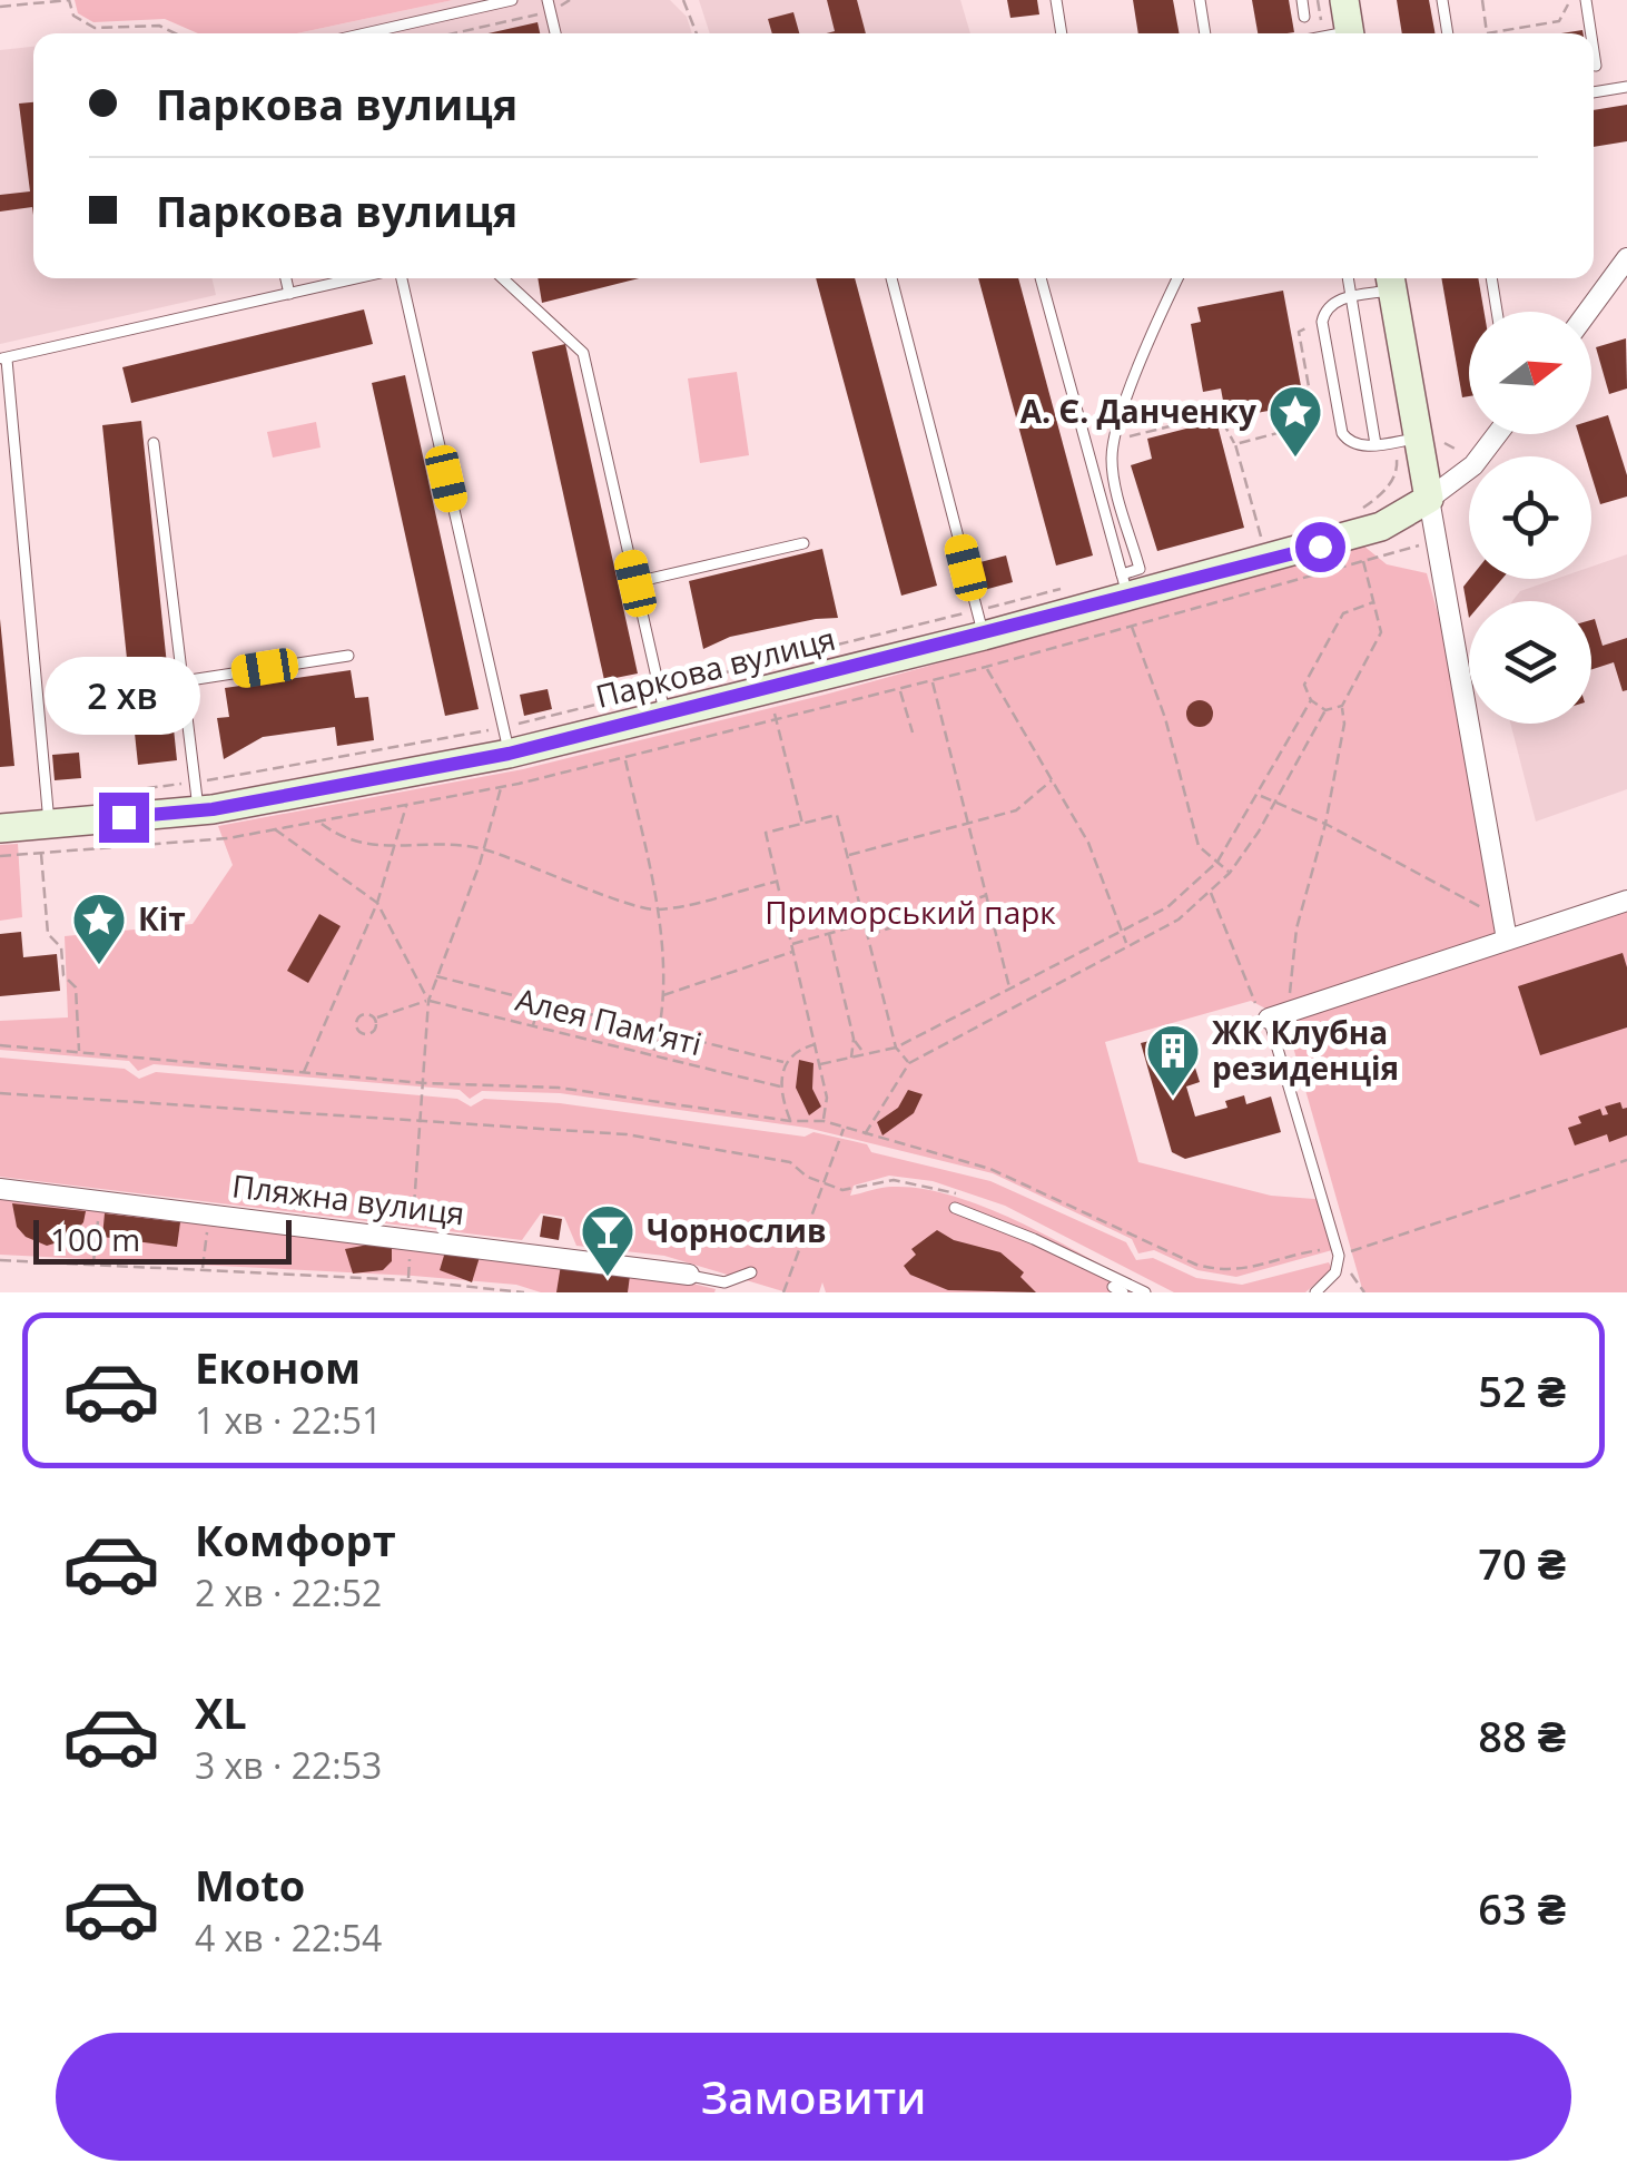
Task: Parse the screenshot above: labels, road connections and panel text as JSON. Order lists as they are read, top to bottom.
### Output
{
  "streets": {
    "street": ["Паркова вулиця", "Пляжна вулиця"],
    "path": ["Алея Пам'яті"]
  },
  "parks": ["Приморський парк"],
  "places": {
    "place": ["А. Є. Данченку", "Кіт"],
    "building": ["ЖК Клубна резиденція"],
    "bar": ["Чорнослив"]
  },
  "scale_bar": "100 m",
  "north": "right",
  "page": {
    "banner": ["Паркова вулиця", "Паркова вулиця"],
    "bubble": "2 хв",
    "scale": "100 m",
    "list": [
      {
        "name": "Економ",
        "note": "1 хв · 22:51",
        "value": "52 ₴"
      },
      {
        "name": "Комфорт",
        "note": "2 хв · 22:52",
        "value": "70 ₴"
      },
      {
        "name": "XL",
        "note": "3 хв · 22:53",
        "value": "88 ₴"
      },
      {
        "name": "Moto",
        "note": "4 хв · 22:54",
        "value": "63 ₴"
      }
    ],
    "buttons": "Замовити"
  }
}
